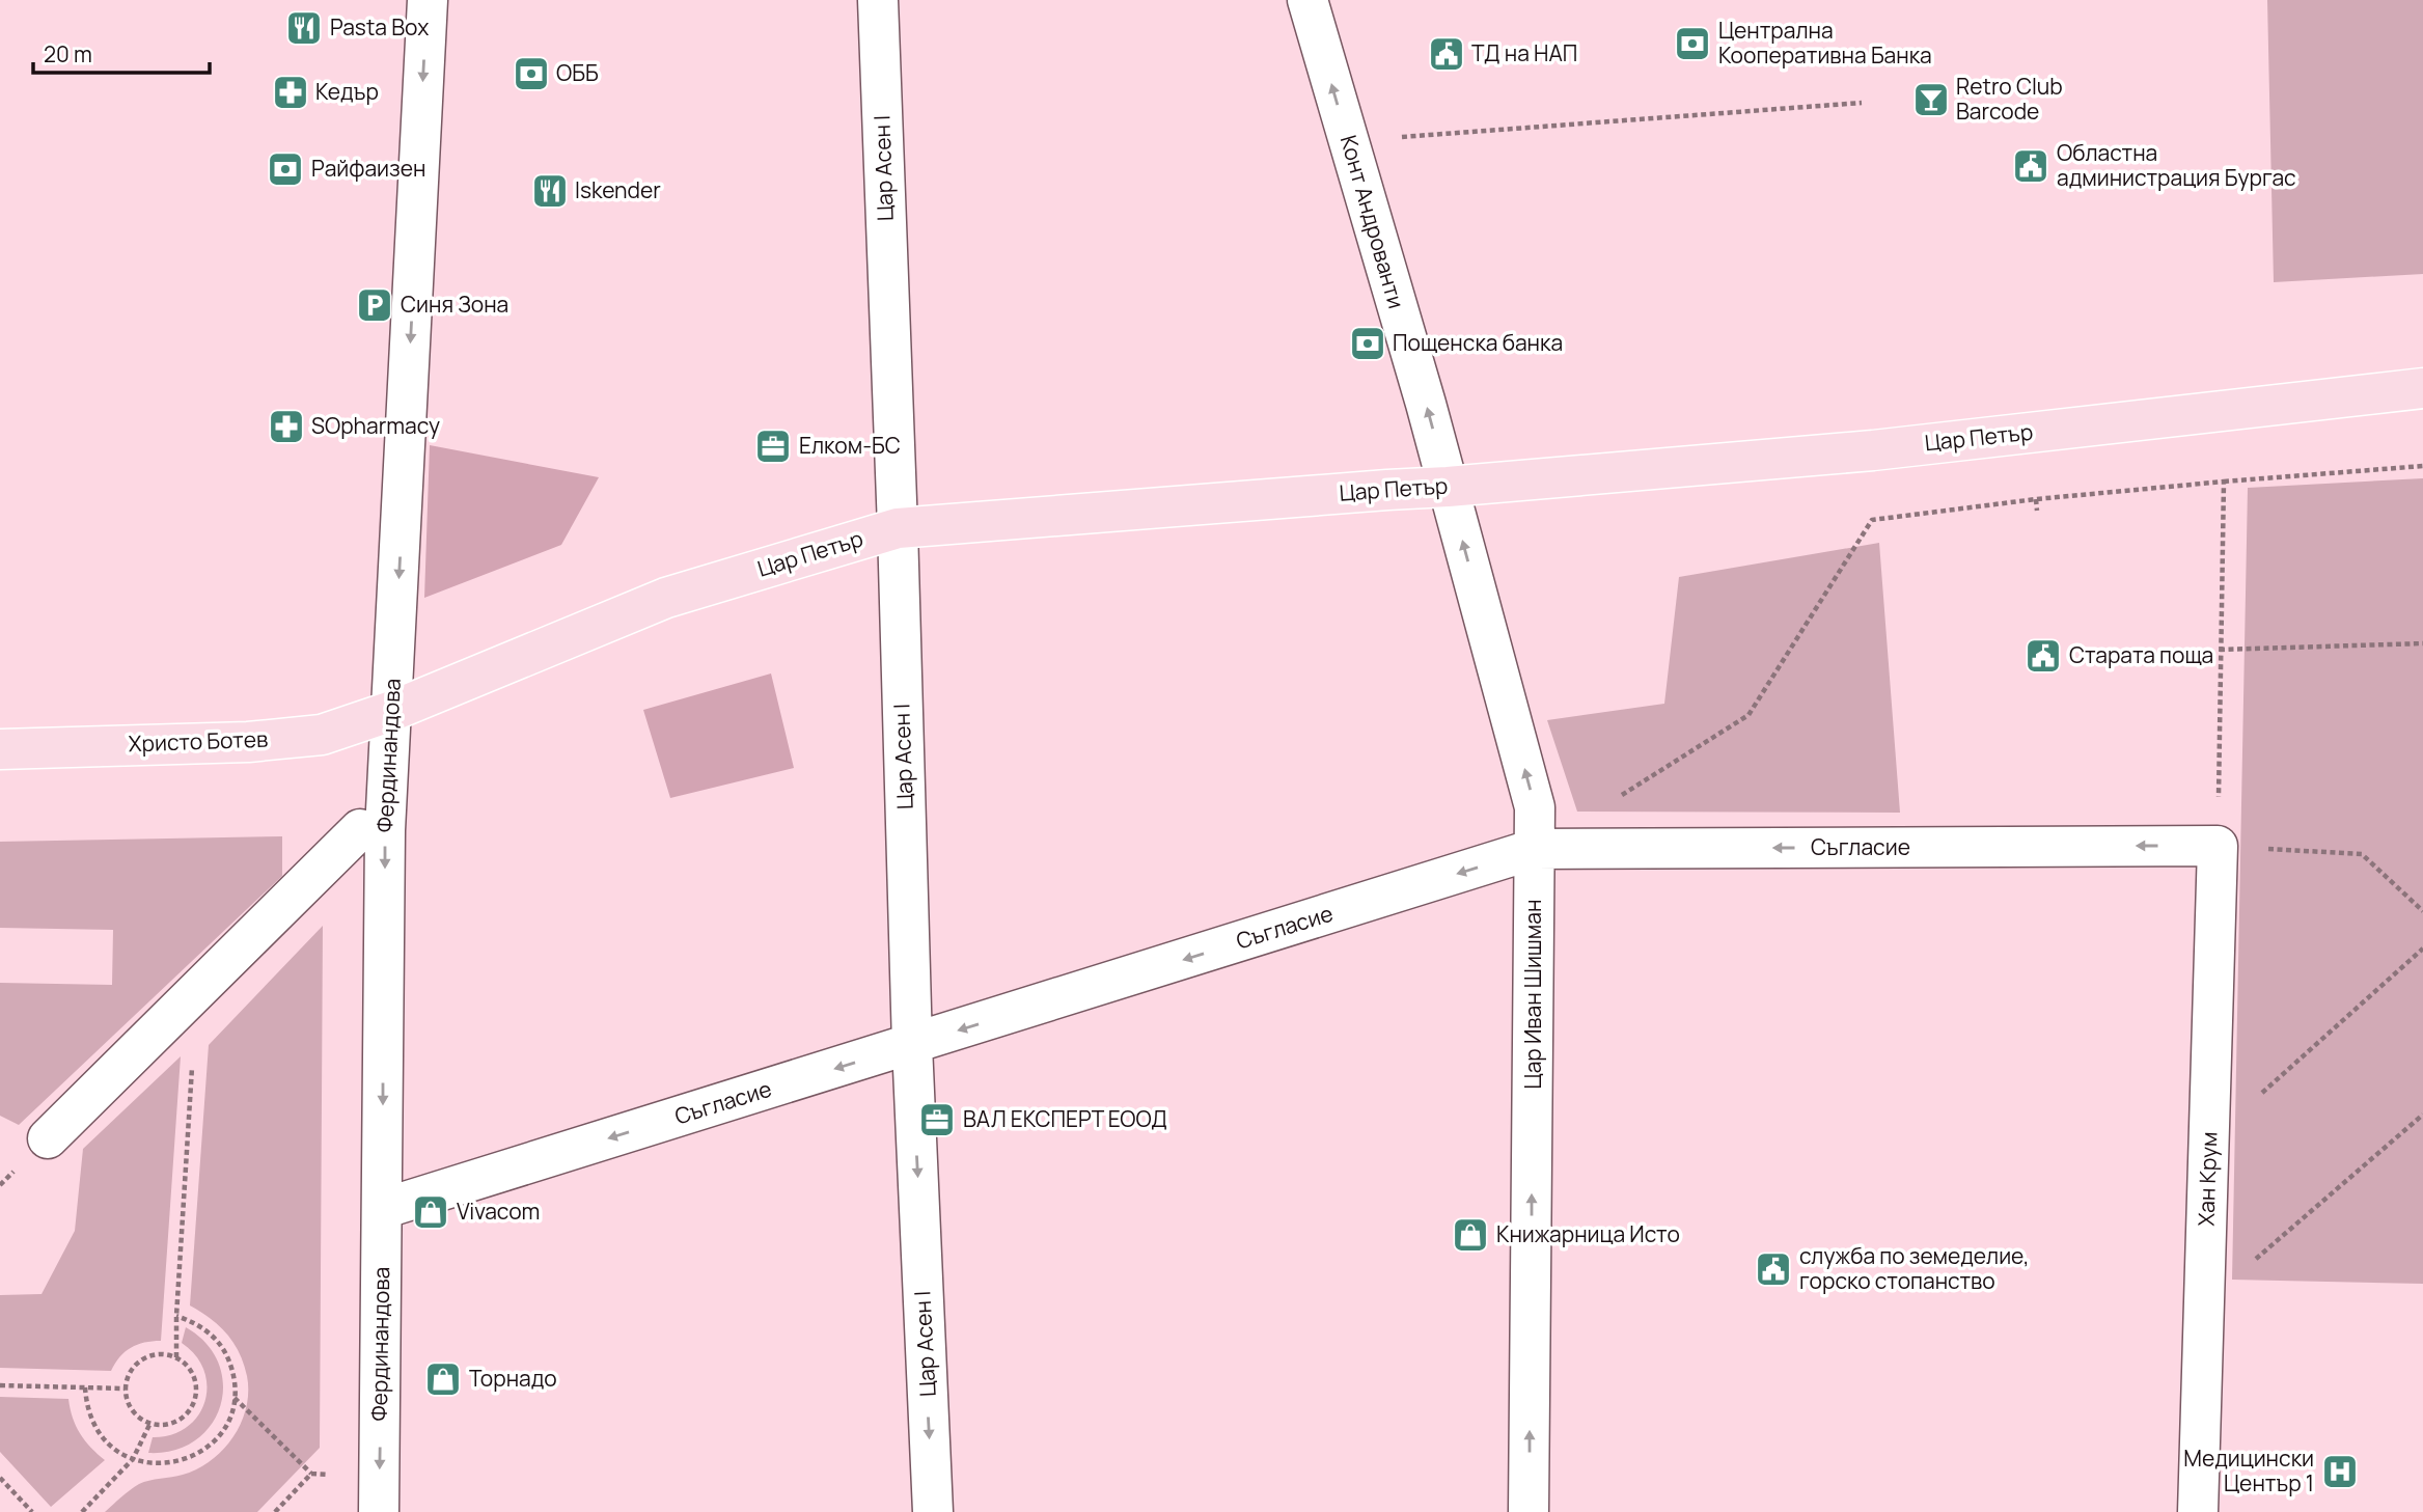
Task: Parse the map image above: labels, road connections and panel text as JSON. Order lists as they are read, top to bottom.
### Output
{
  "streets": {
    "main road": ["Цар Петър", "Христо Ботев"],
    "street": [
      "Цар Асен I",
      "Конт Андрованти",
      "Фердинандова",
      "Съгласие",
      "Цар Иван Шишман",
      "Хан Крум"
    ]
  },
  "crossings": [
    ["Цар Асен I", "Цар Петър"],
    ["Цар Асен I", "Съгласие"],
    ["Конт Андрованти", "Цар Петър"],
    ["Конт Андрованти", "Цар Иван Шишман"],
    ["Цар Петър", "Христо Ботев"],
    ["Цар Петър", "Фердинандова"],
    ["Цар Петър", "Цар Иван Шишман"],
    ["Христо Ботев", "Фердинандова"],
    ["Фердинандова", "Съгласие"],
    ["Съгласие", "Цар Иван Шишман"],
    ["Съгласие", "Хан Крум"]
  ],
  "one_way": [
    "Конт Андрованти",
    "Фердинандова",
    "Съгласие",
    "Цар Иван Шишман"
  ],
  "places": {
    "restaurant": ["Pasta Box", "Iskender"],
    "bank": [
      "Централна Кооперативна Банка",
      "ОББ",
      "Райфаизен",
      "Пощенска банка"
    ],
    "public building": [
      "ТД на НАП",
      "Областна администрация Бургас",
      "Старата поща",
      "служба по земеделие, горско стопанство"
    ],
    "pharmacy": ["Кедър", "SOpharmacy"],
    "bar": ["Retro Club Barcode"],
    "parking": ["Синя Зона"],
    "office": ["Елком-БС", "ВАЛ ЕКСПЕРТ ЕООД"],
    "shop": ["Vivacom", "Книжарница Исто", "Торнадо"],
    "hospital": ["Медицински Център 1"]
  },
  "scale_bar": "20 m"
}
